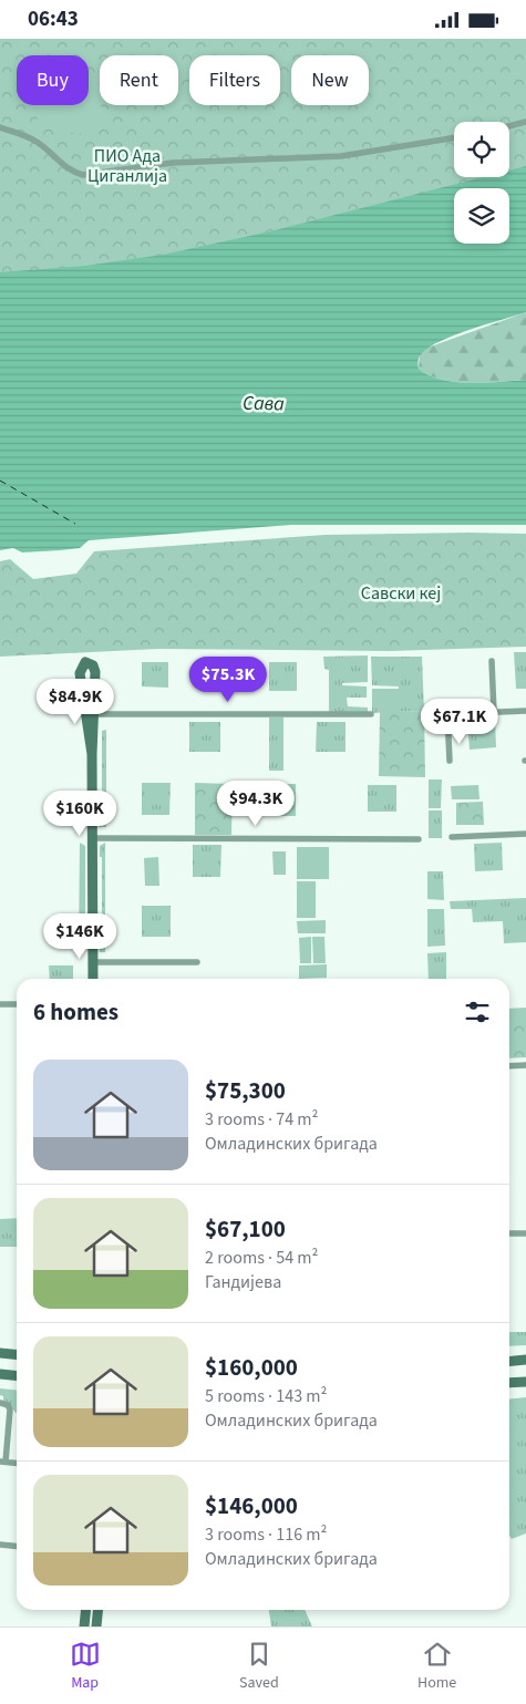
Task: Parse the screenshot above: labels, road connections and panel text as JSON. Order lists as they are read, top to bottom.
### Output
{
  "water": ["Сава"],
  "parks": ["ПИО Ада Циганлија", "Савски кеј"],
  "page": {
    "status": "06:43",
    "chip": [
      "Buy",
      "Rent",
      "Filters",
      "New"
    ],
    "price": [
      "$75.3K",
      "$84.9K",
      "$67.1K",
      "$94.3K",
      "$160K",
      "$146K"
    ],
    "heading": "6 homes",
    "list": [
      {
        "name": "$75,300",
        "note": "3 rooms · 74 m² · Омладинских бригада"
      },
      {
        "name": "$67,100",
        "note": "2 rooms · 54 m² · Гандијева"
      },
      {
        "name": "$160,000",
        "note": "5 rooms · 143 m² · Омладинских бригада"
      },
      {
        "name": "$146,000",
        "note": "3 rooms · 116 m² · Омладинских бригада"
      }
    ],
    "tabs": ["Map", "Saved", "Home"]
  }
}
